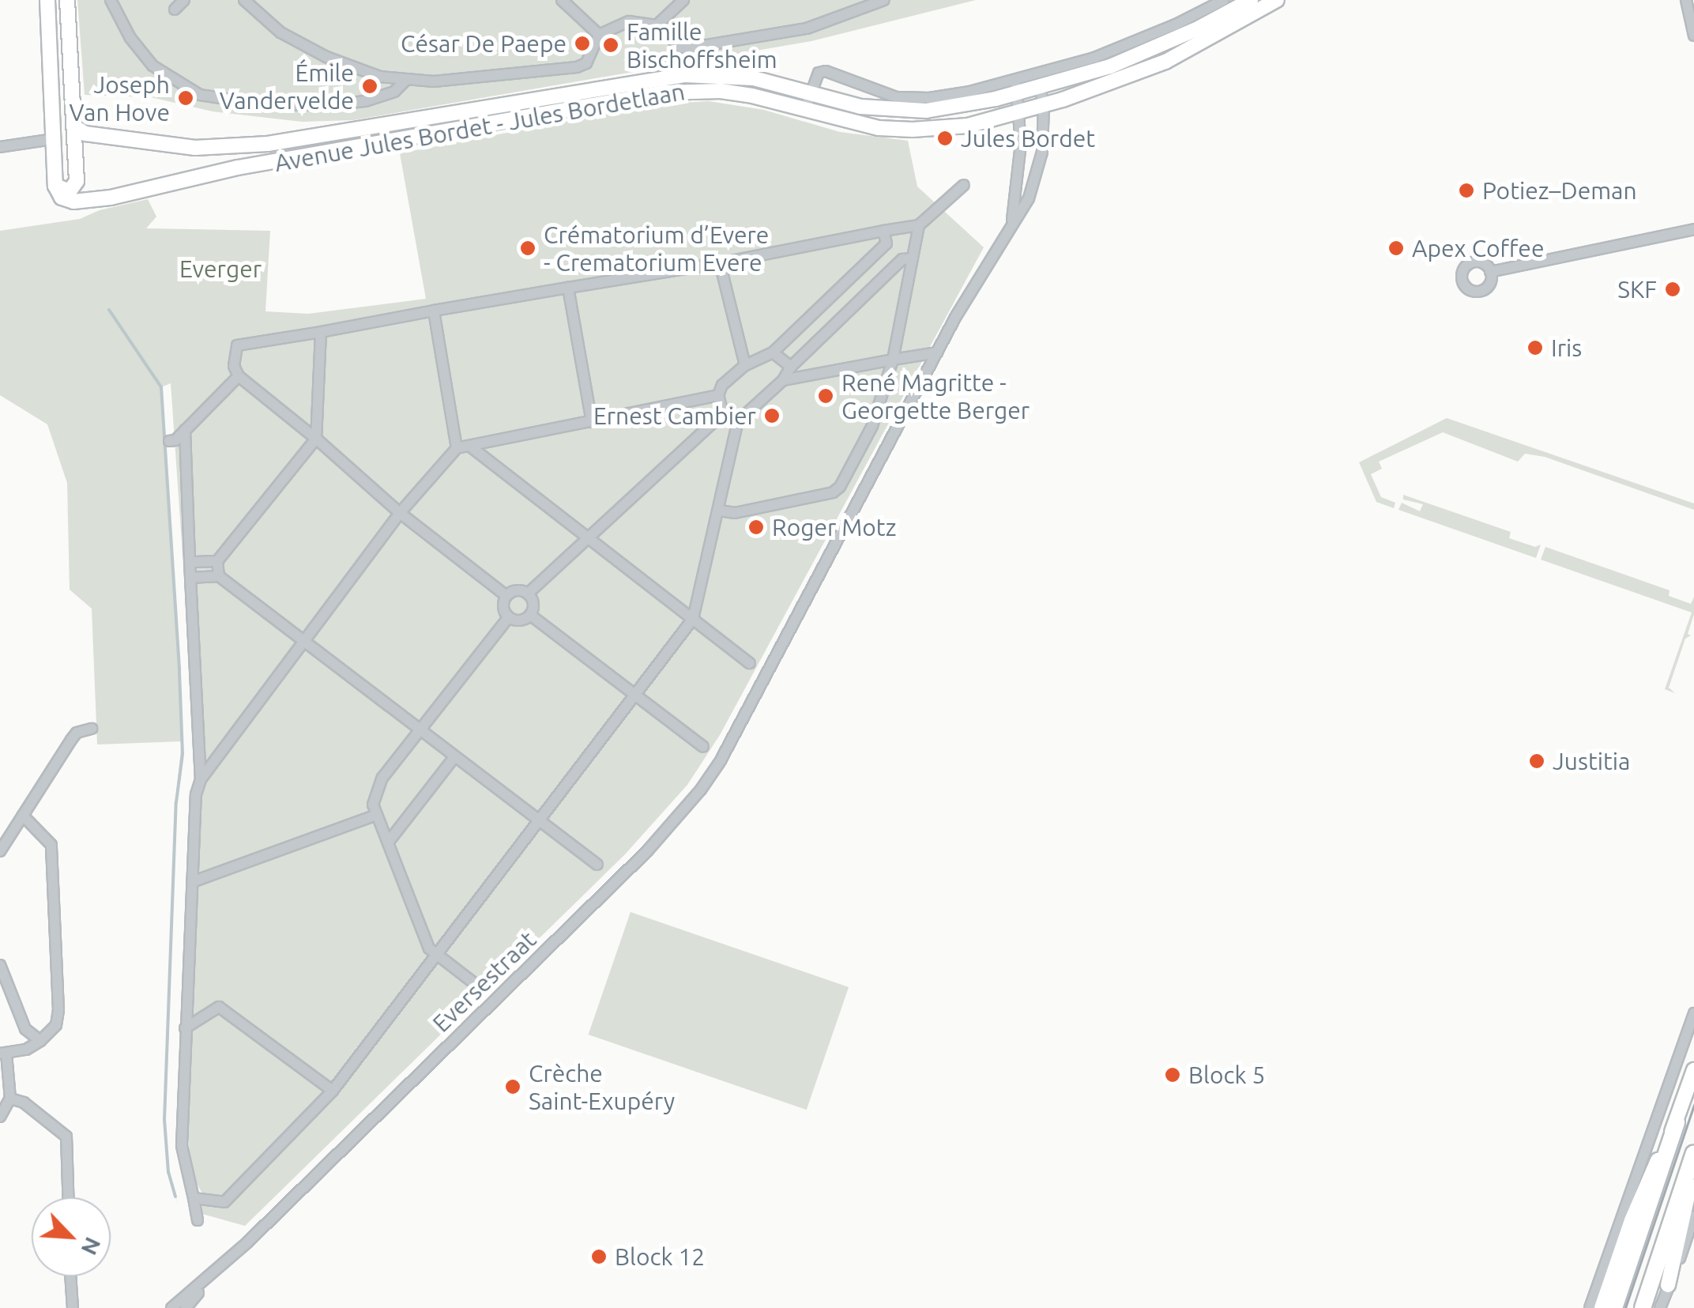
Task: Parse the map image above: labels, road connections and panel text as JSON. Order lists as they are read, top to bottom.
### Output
{
  "streets": {
    "main road": ["Avenue Jules Bordet - Jules Bordetlaan"],
    "street": ["Eversestraat"]
  },
  "crossings": [
    ["Avenue Jules Bordet - Jules Bordetlaan", "Eversestraat"]
  ],
  "parks": ["Everger"],
  "places": [
    "César De Paepe",
    "Famille Bischoffsheim",
    "Émile Vandervelde",
    "Joseph Van Hove",
    "Jules Bordet",
    "Potiez–Deman",
    "Crématorium d’Evere - Crematorium Evere",
    "Apex Coffee",
    "SKF",
    "Iris",
    "René Magritte - Georgette Berger",
    "Ernest Cambier",
    "Roger Motz",
    "Justitia",
    "Block 5",
    "Crèche Saint-Exupéry",
    "Block 12"
  ],
  "north": "bottom right"
}
